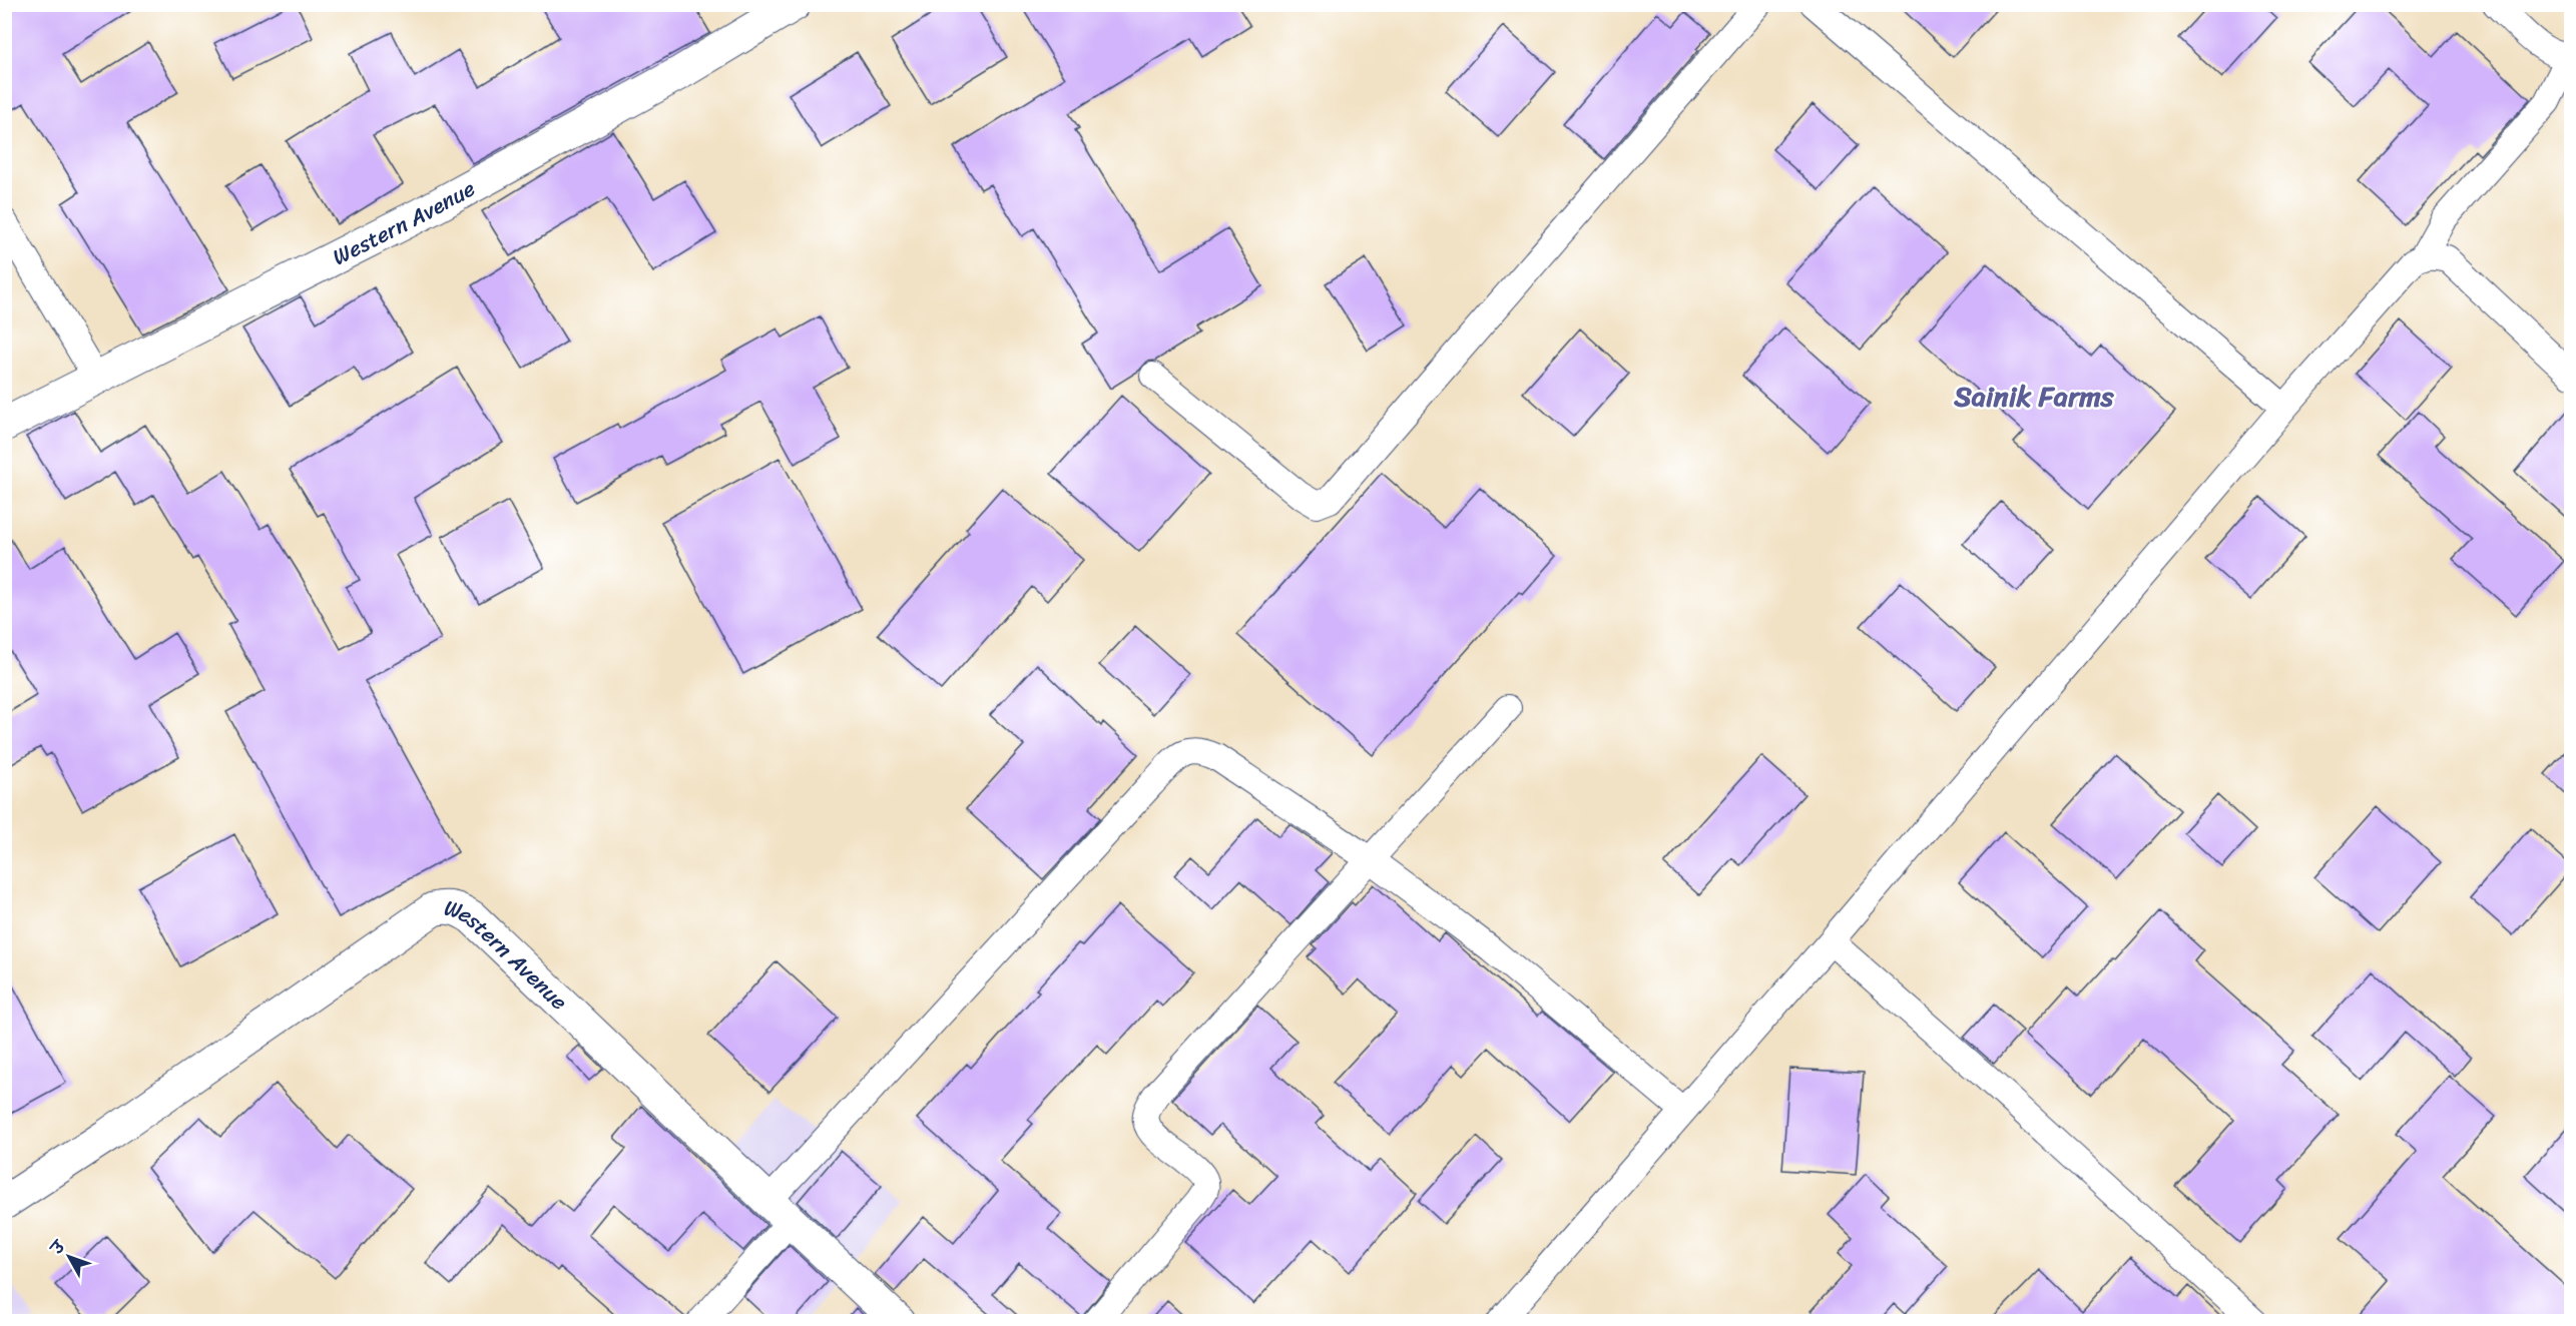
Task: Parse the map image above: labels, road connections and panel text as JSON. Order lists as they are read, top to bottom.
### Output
{
  "streets": {
    "street": ["Western Avenue"]
  },
  "districts": ["Sainik Farms"],
  "north": "top left"
}
